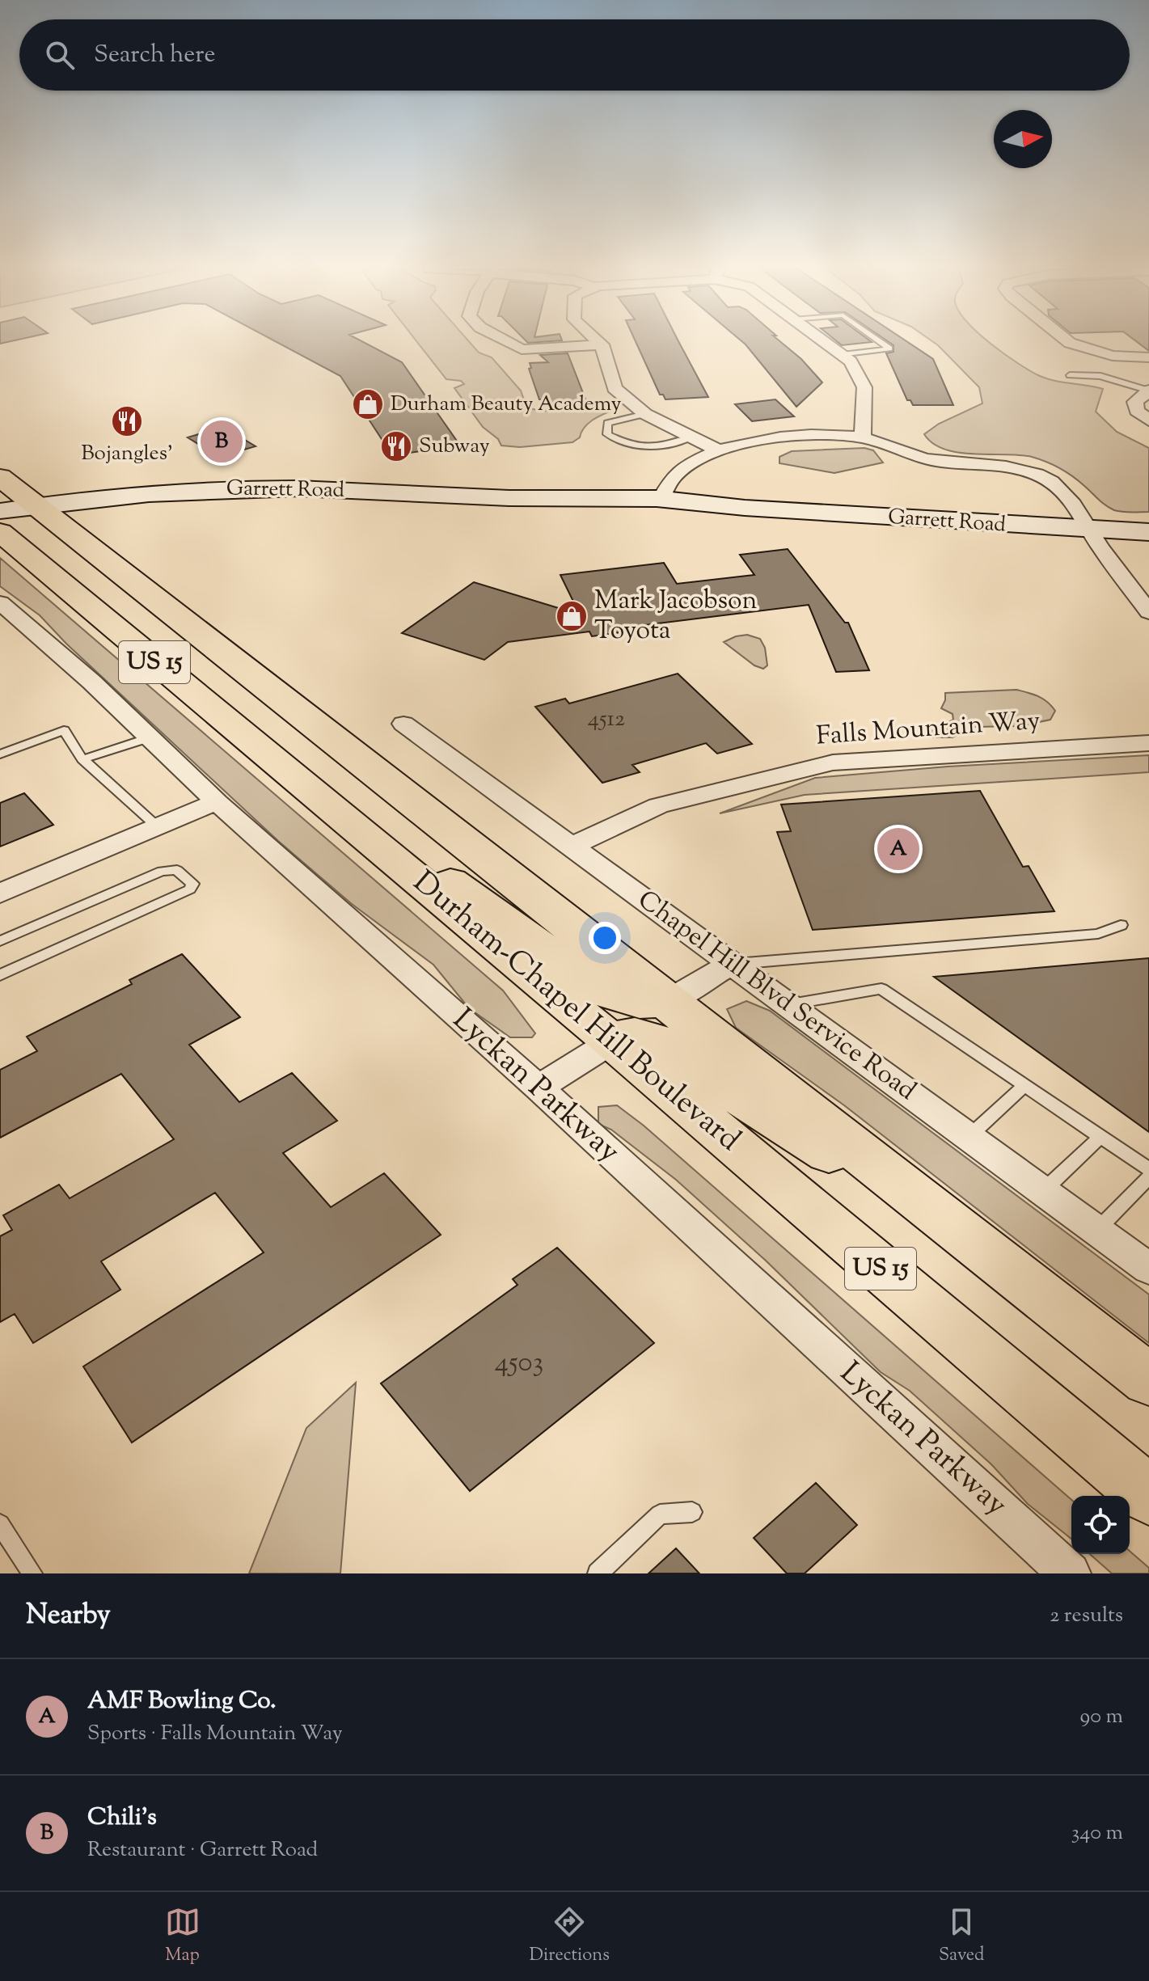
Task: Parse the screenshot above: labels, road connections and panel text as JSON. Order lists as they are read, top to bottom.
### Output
{
  "streets": {
    "highway": ["US 15", "Durham-Chapel Hill Boulevard"],
    "street": [
      "Garrett Road",
      "Falls Mountain Way",
      "Chapel Hill Blvd Service Road",
      "Lyckan Parkway"
    ]
  },
  "crossings": [
    ["Garrett Road", "US 15"],
    ["Falls Mountain Way", "Chapel Hill Blvd Service Road"]
  ],
  "places": {
    "shop": ["Durham Beauty Academy", "Mark Jacobson Toyota"],
    "restaurant": ["Bojangles'", "Subway"]
  },
  "house_numbers": ["4512", "4503"],
  "north": "right",
  "page": {
    "search": "Search here",
    "pins": ["B", "A"],
    "heading": ["Nearby", "2 results"],
    "list": [
      {
        "mark": "A",
        "name": "AMF Bowling Co.",
        "note": "Sports · Falls Mountain Way",
        "value": "90 m"
      },
      {
        "mark": "B",
        "name": "Chili's",
        "note": "Restaurant · Garrett Road",
        "value": "340 m"
      }
    ],
    "nav": ["Map", "Directions", "Saved"]
  }
}
